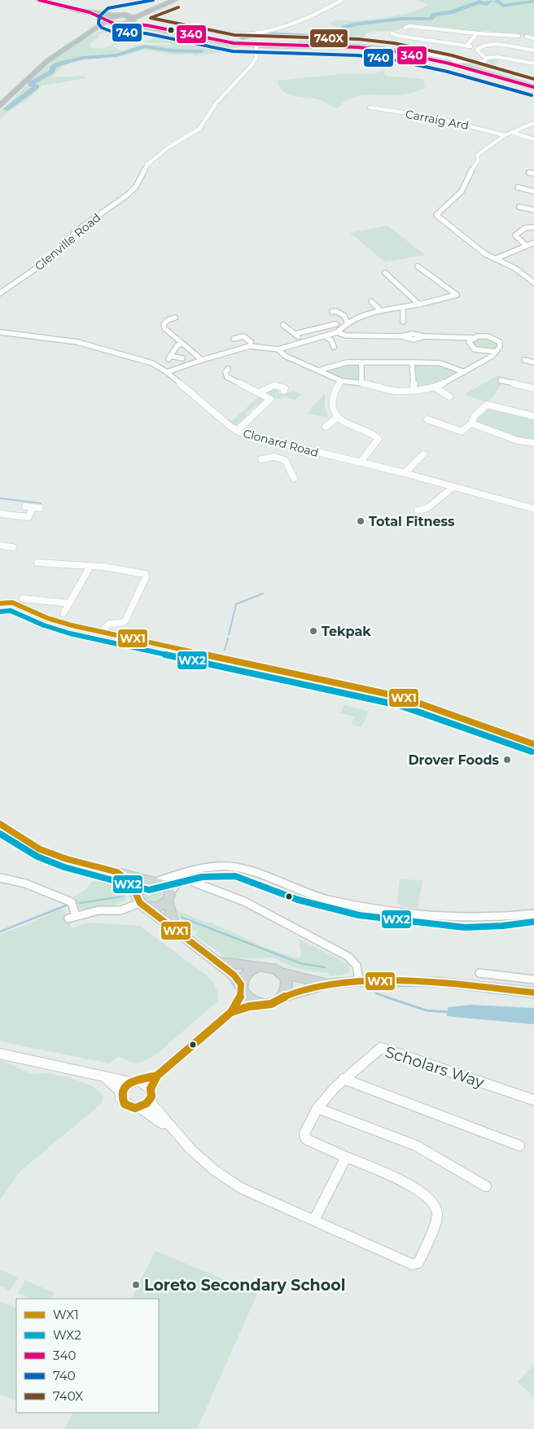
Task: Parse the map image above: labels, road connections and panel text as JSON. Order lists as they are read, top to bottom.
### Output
{
  "streets": {
    "street": [
      "Carraig Ard",
      "Glenville Road",
      "Clonard Road",
      "Scholars Way"
    ]
  },
  "places": [
    "Total Fitness",
    "Tekpak",
    "Drover Foods",
    "Loreto Secondary School"
  ],
  "lines": [
    "transit line 340",
    "transit line 740",
    "transit line 740X",
    "transit line WX1",
    "transit line WX2"
  ],
  "legend": [
    "WX1",
    "WX2",
    "340",
    "740",
    "740X"
  ]
}
